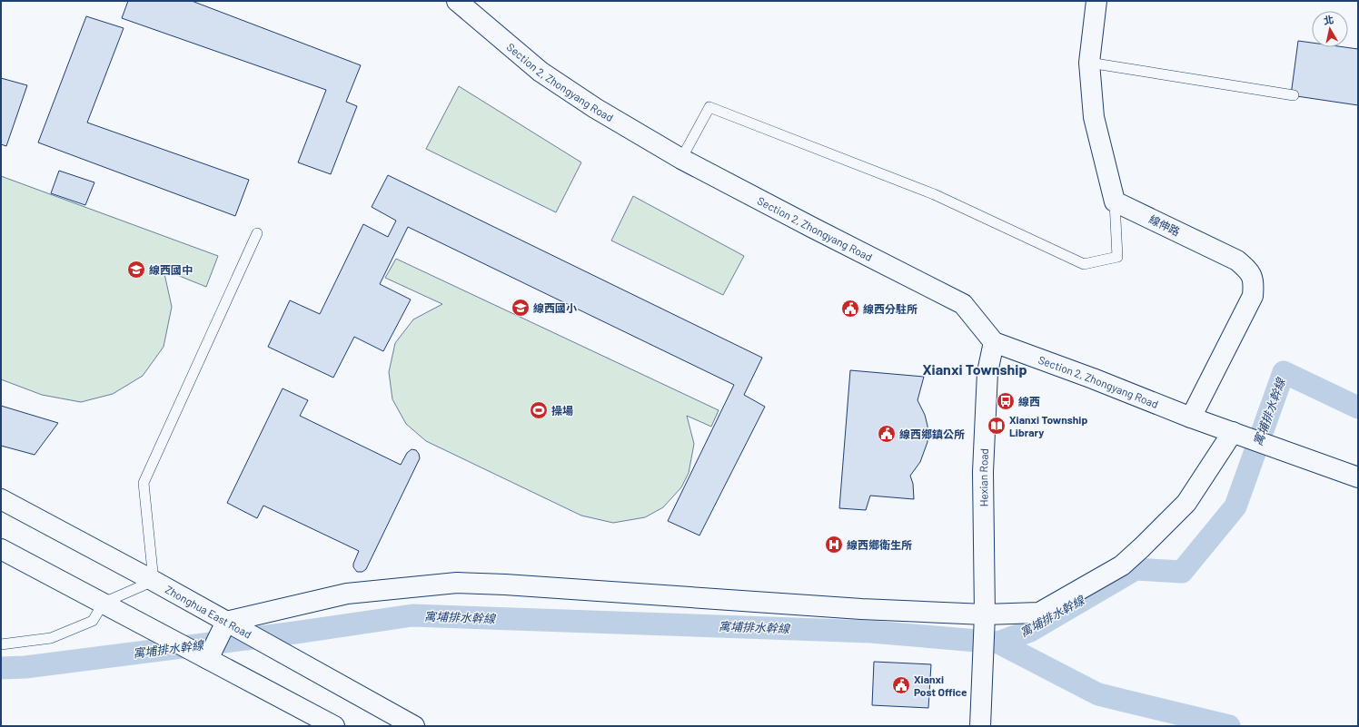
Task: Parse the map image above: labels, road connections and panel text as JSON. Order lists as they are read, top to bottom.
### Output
{
  "streets": {
    "street": [
      "Section 2, Zhongyang Road",
      "線伸路",
      "Hexian Road",
      "Zhonghua East Road"
    ]
  },
  "crossings": [
    ["Section 2, Zhongyang Road", "線伸路"],
    ["Section 2, Zhongyang Road", "Hexian Road"]
  ],
  "districts": ["Xianxi Township"],
  "water": ["寓埔排水幹線"],
  "places": {
    "school or university": ["線西國中", "線西國小"],
    "public building": ["線西分駐所", "線西鄉鎮公所", "Xianxi Post Office"],
    "bus stop": ["線西"],
    "sports": ["操場"],
    "library": ["Xianxi Township Library"],
    "hospital": ["線西鄉衛生所"]
  },
  "north": "top"
}
